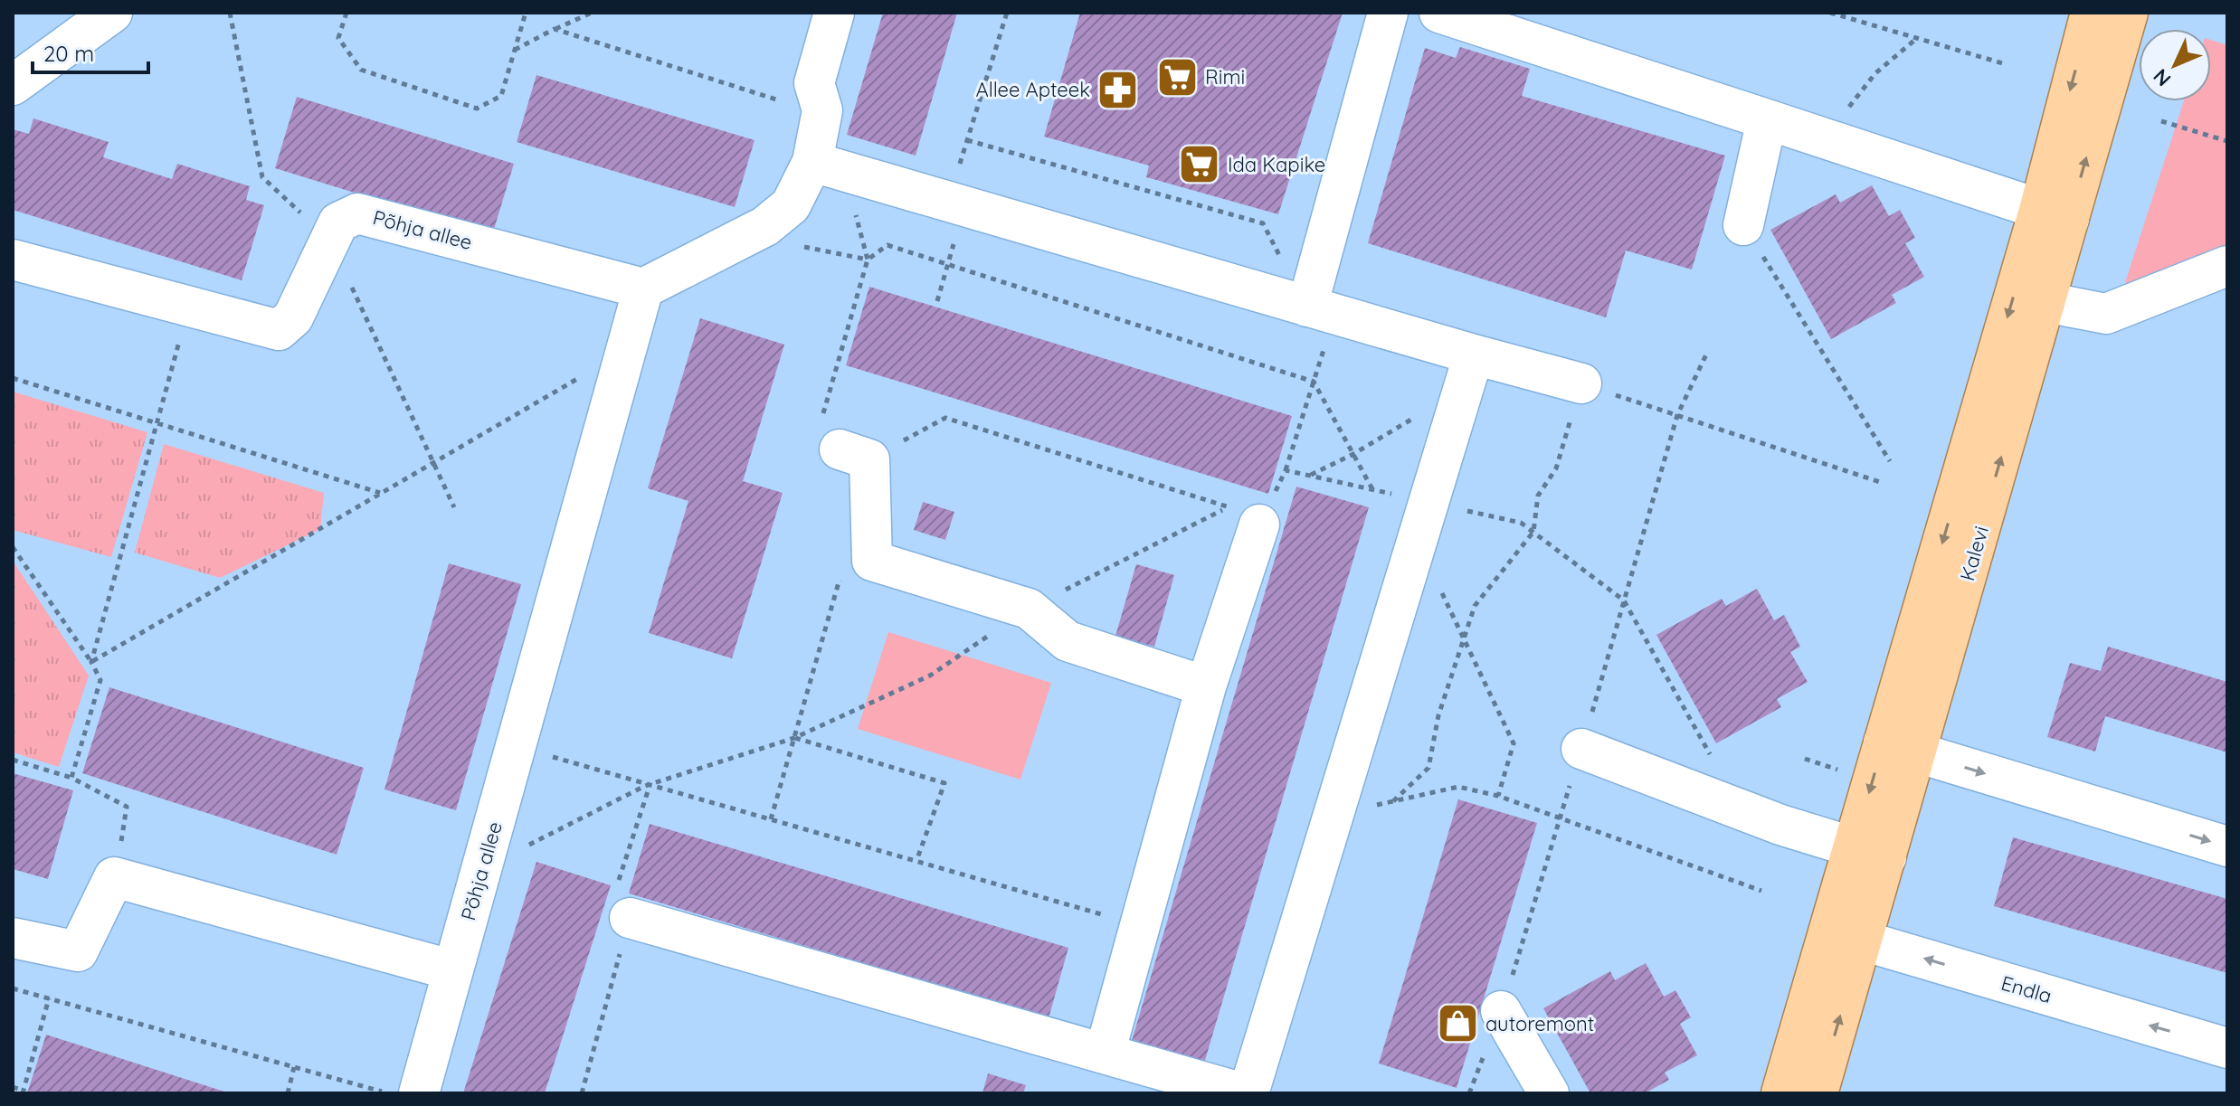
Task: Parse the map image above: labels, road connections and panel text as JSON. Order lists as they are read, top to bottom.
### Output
{
  "streets": {
    "main road": ["Kalevi"],
    "street": ["Põhja allee", "Endla"]
  },
  "crossings": [
    ["Kalevi", "Endla"]
  ],
  "places": {
    "supermarket": ["Rimi", "Ida Kapike"],
    "pharmacy": ["Allee Apteek"],
    "shop": ["autoremont"]
  },
  "scale_bar": "20 m",
  "north": "bottom left"
}
